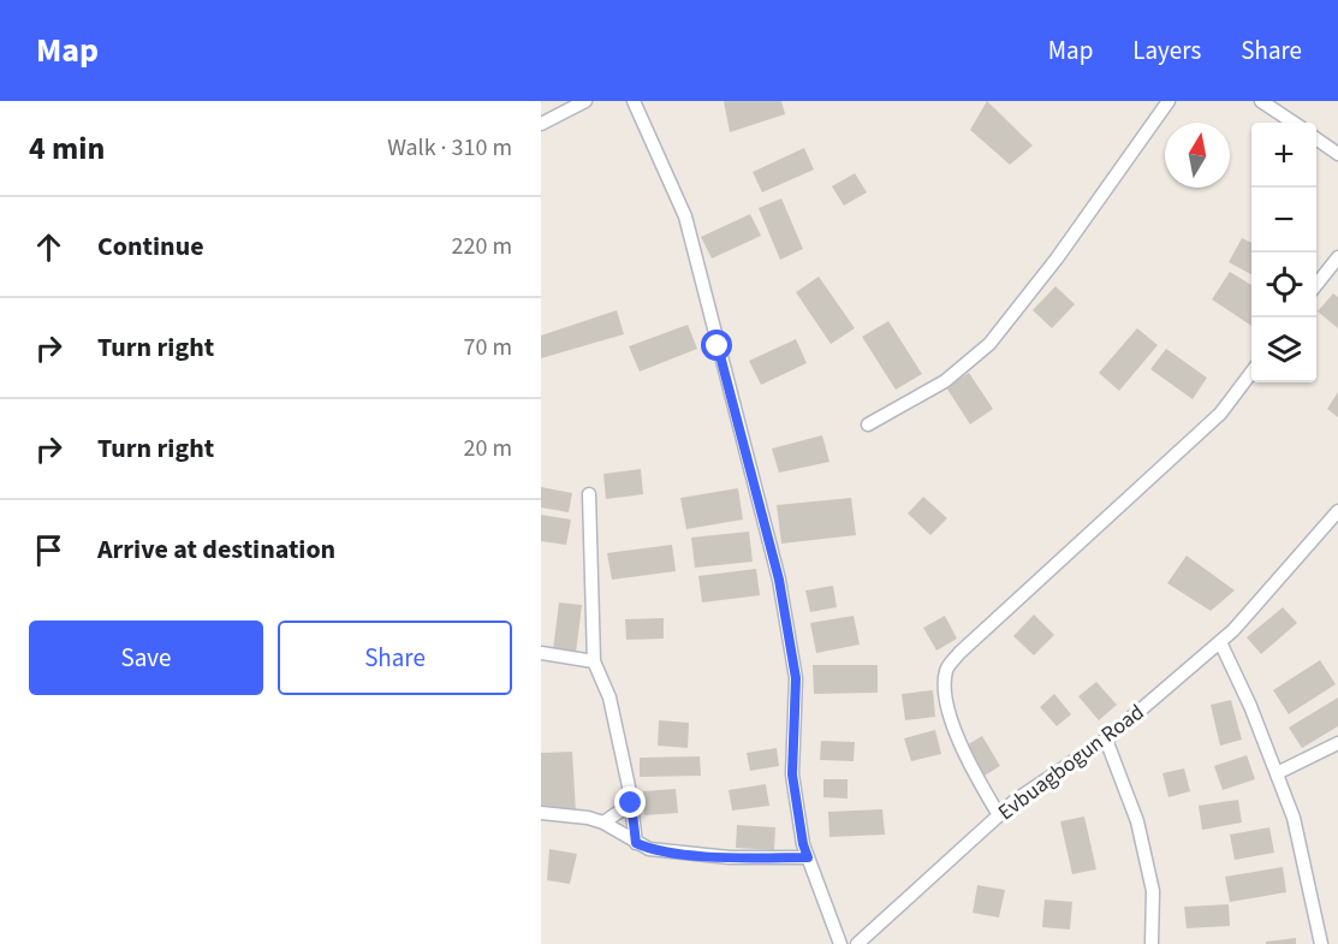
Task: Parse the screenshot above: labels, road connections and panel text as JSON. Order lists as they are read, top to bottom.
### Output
{
  "streets": {
    "street": ["Evbuagbogun Road"]
  },
  "north": "top",
  "page": {
    "header": "Map",
    "nav": ["Map", "Layers", "Share"],
    "heading": ["4 min", "Walk · 310 m"],
    "map_buttons": ["+", "−"],
    "list": [
      ["Continue", "220 m"],
      ["Turn right", "70 m"],
      ["Turn right", "20 m"],
      "Arrive at destination"
    ],
    "buttons": ["Save", "Share"]
  }
}
